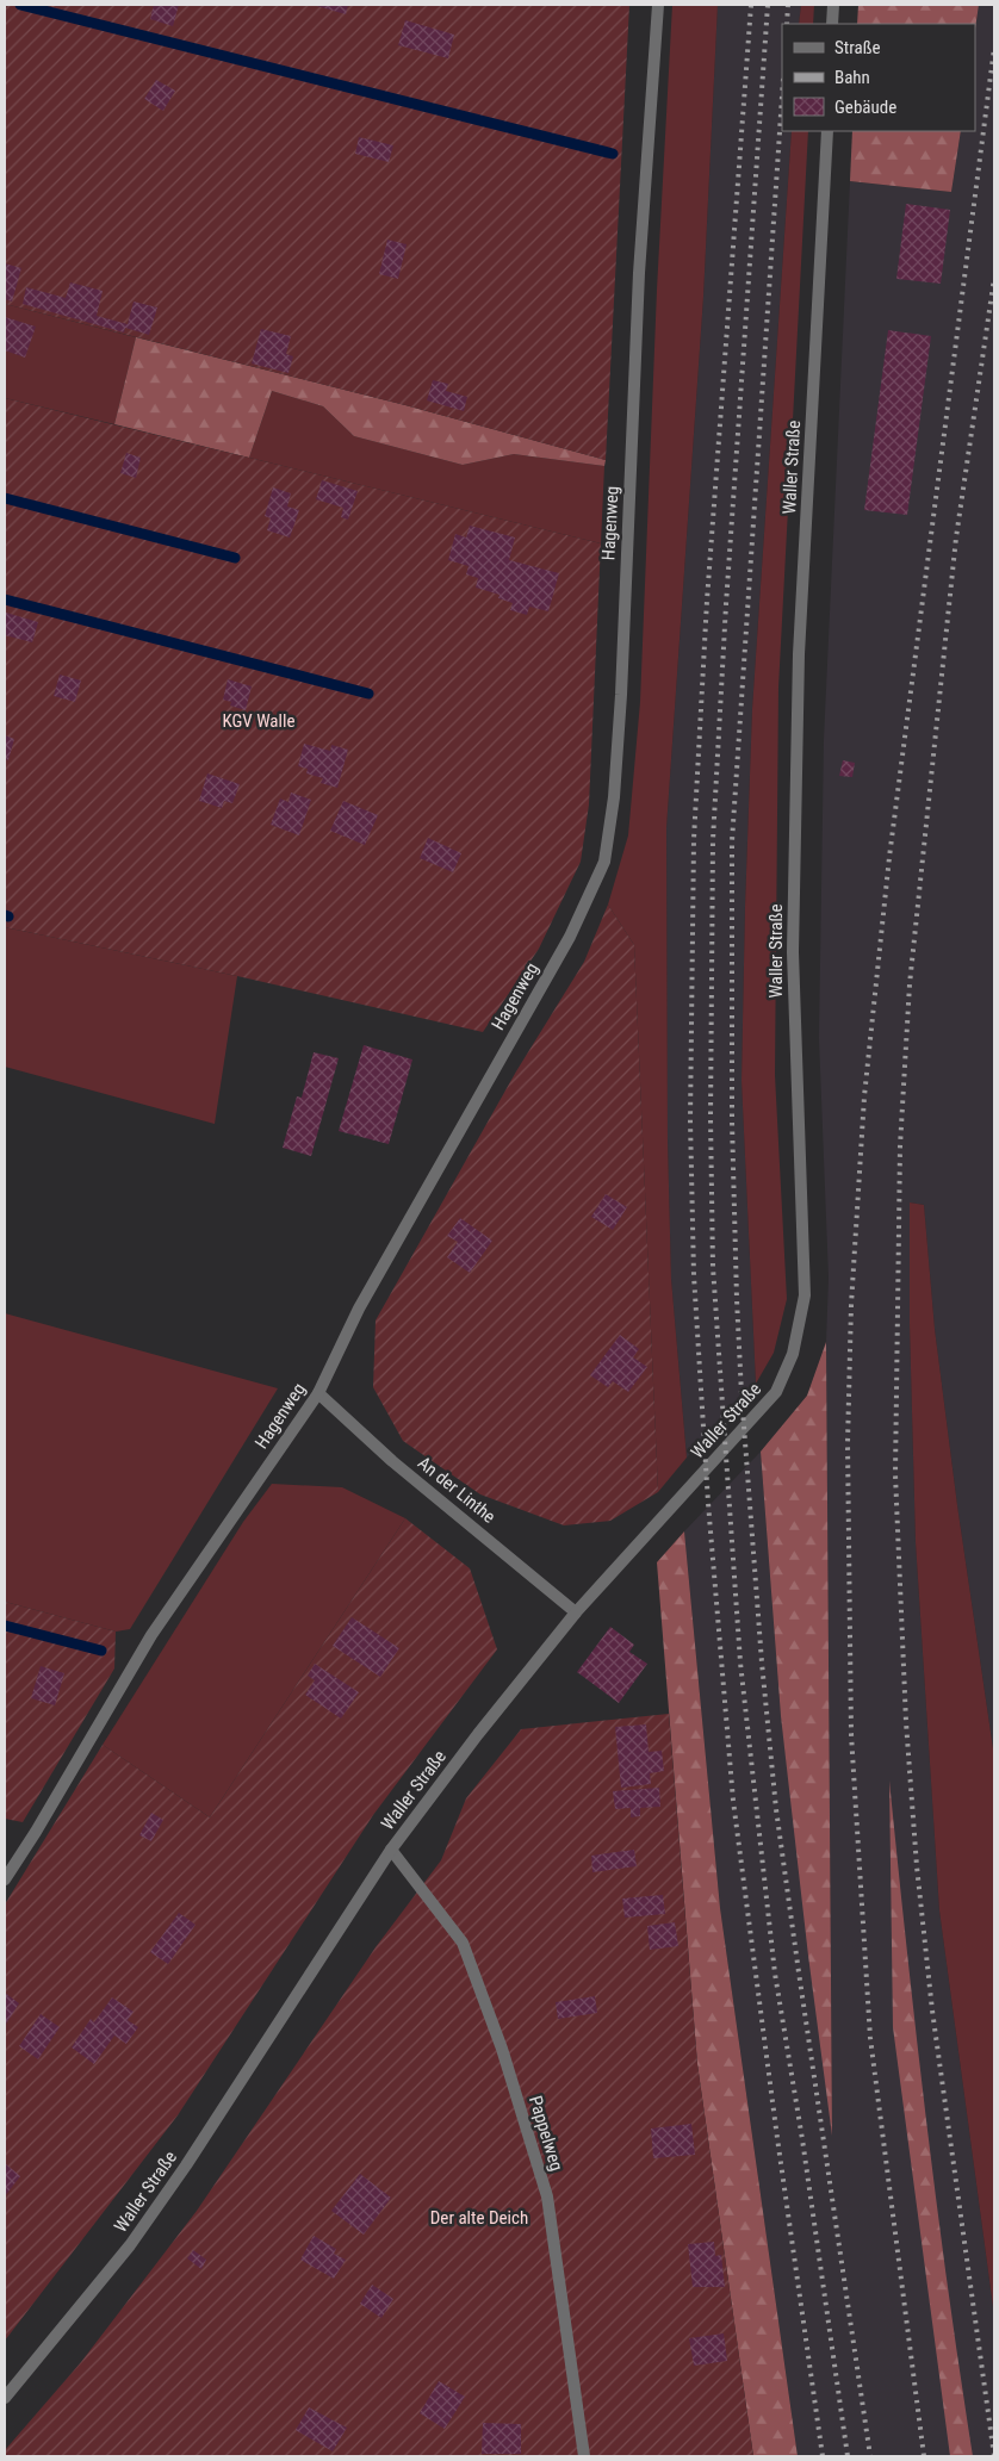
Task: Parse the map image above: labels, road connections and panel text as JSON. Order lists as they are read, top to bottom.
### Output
{
  "streets": {
    "street": [
      "Waller Straße",
      "Hagenweg",
      "An der Linthe",
      "Pappelweg"
    ]
  },
  "crossings": [
    ["Waller Straße", "An der Linthe"],
    ["Waller Straße", "Pappelweg"],
    ["Hagenweg", "An der Linthe"]
  ],
  "parks": ["KGV Walle", "Der alte Deich"],
  "legend": ["Straße", "Bahn", "Gebäude"]
}
